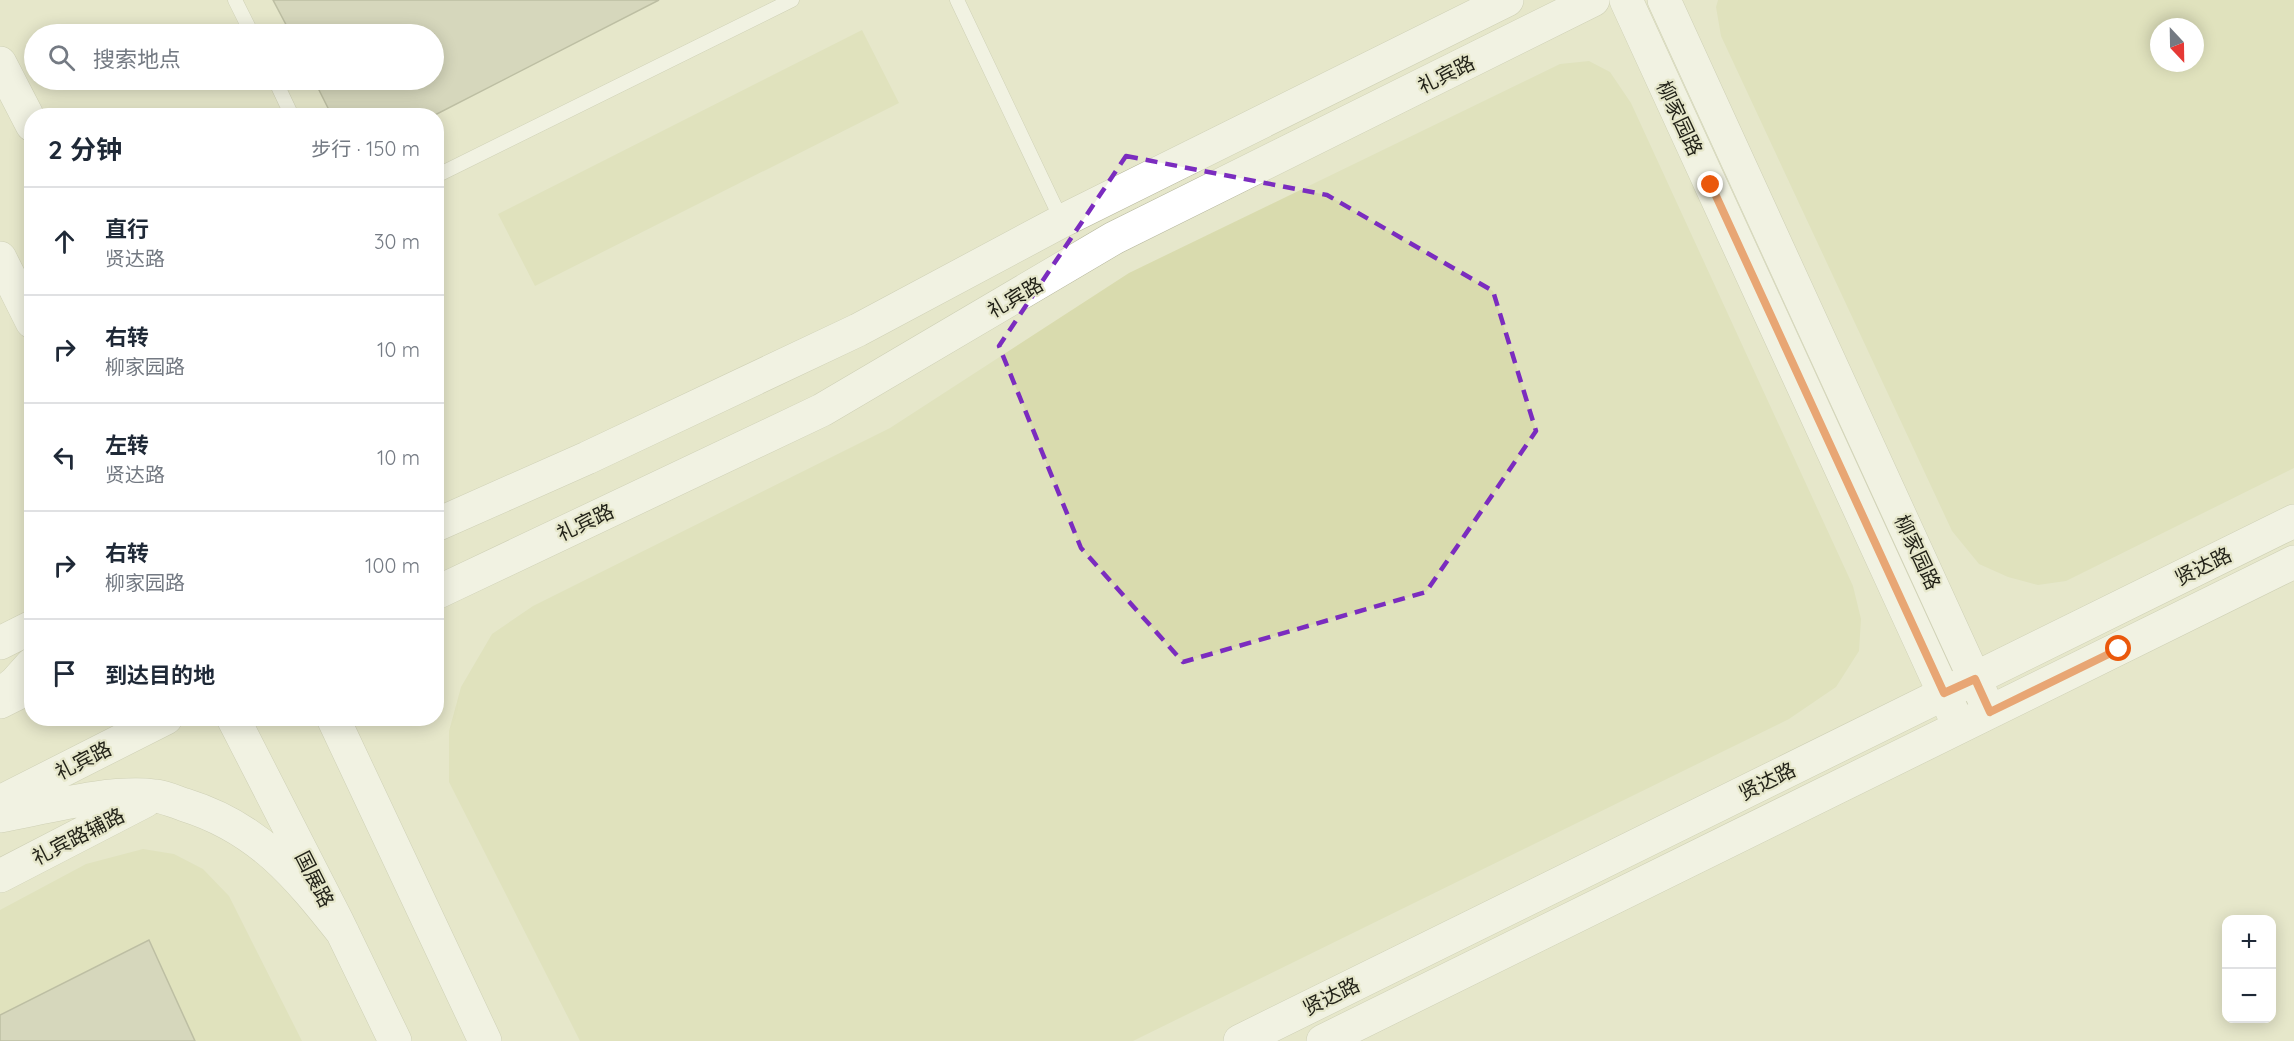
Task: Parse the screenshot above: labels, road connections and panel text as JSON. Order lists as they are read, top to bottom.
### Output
{
  "streets": {
    "street": [
      "礼宾路",
      "柳家园路",
      "贤达路",
      "礼宾路辅路",
      "国展路"
    ]
  },
  "crossings": [
    ["柳家园路", "贤达路"]
  ],
  "north": "bottom",
  "page": {
    "search": "搜索地点",
    "heading": ["2 分钟", "步行 · 150 m"],
    "list": [
      ["直行", "贤达路", "30 m"],
      ["右转", "柳家园路", "10 m"],
      ["左转", "贤达路", "10 m"],
      ["右转", "柳家园路", "100 m"],
      "到达目的地"
    ],
    "map_buttons": ["+", "−"]
  }
}
